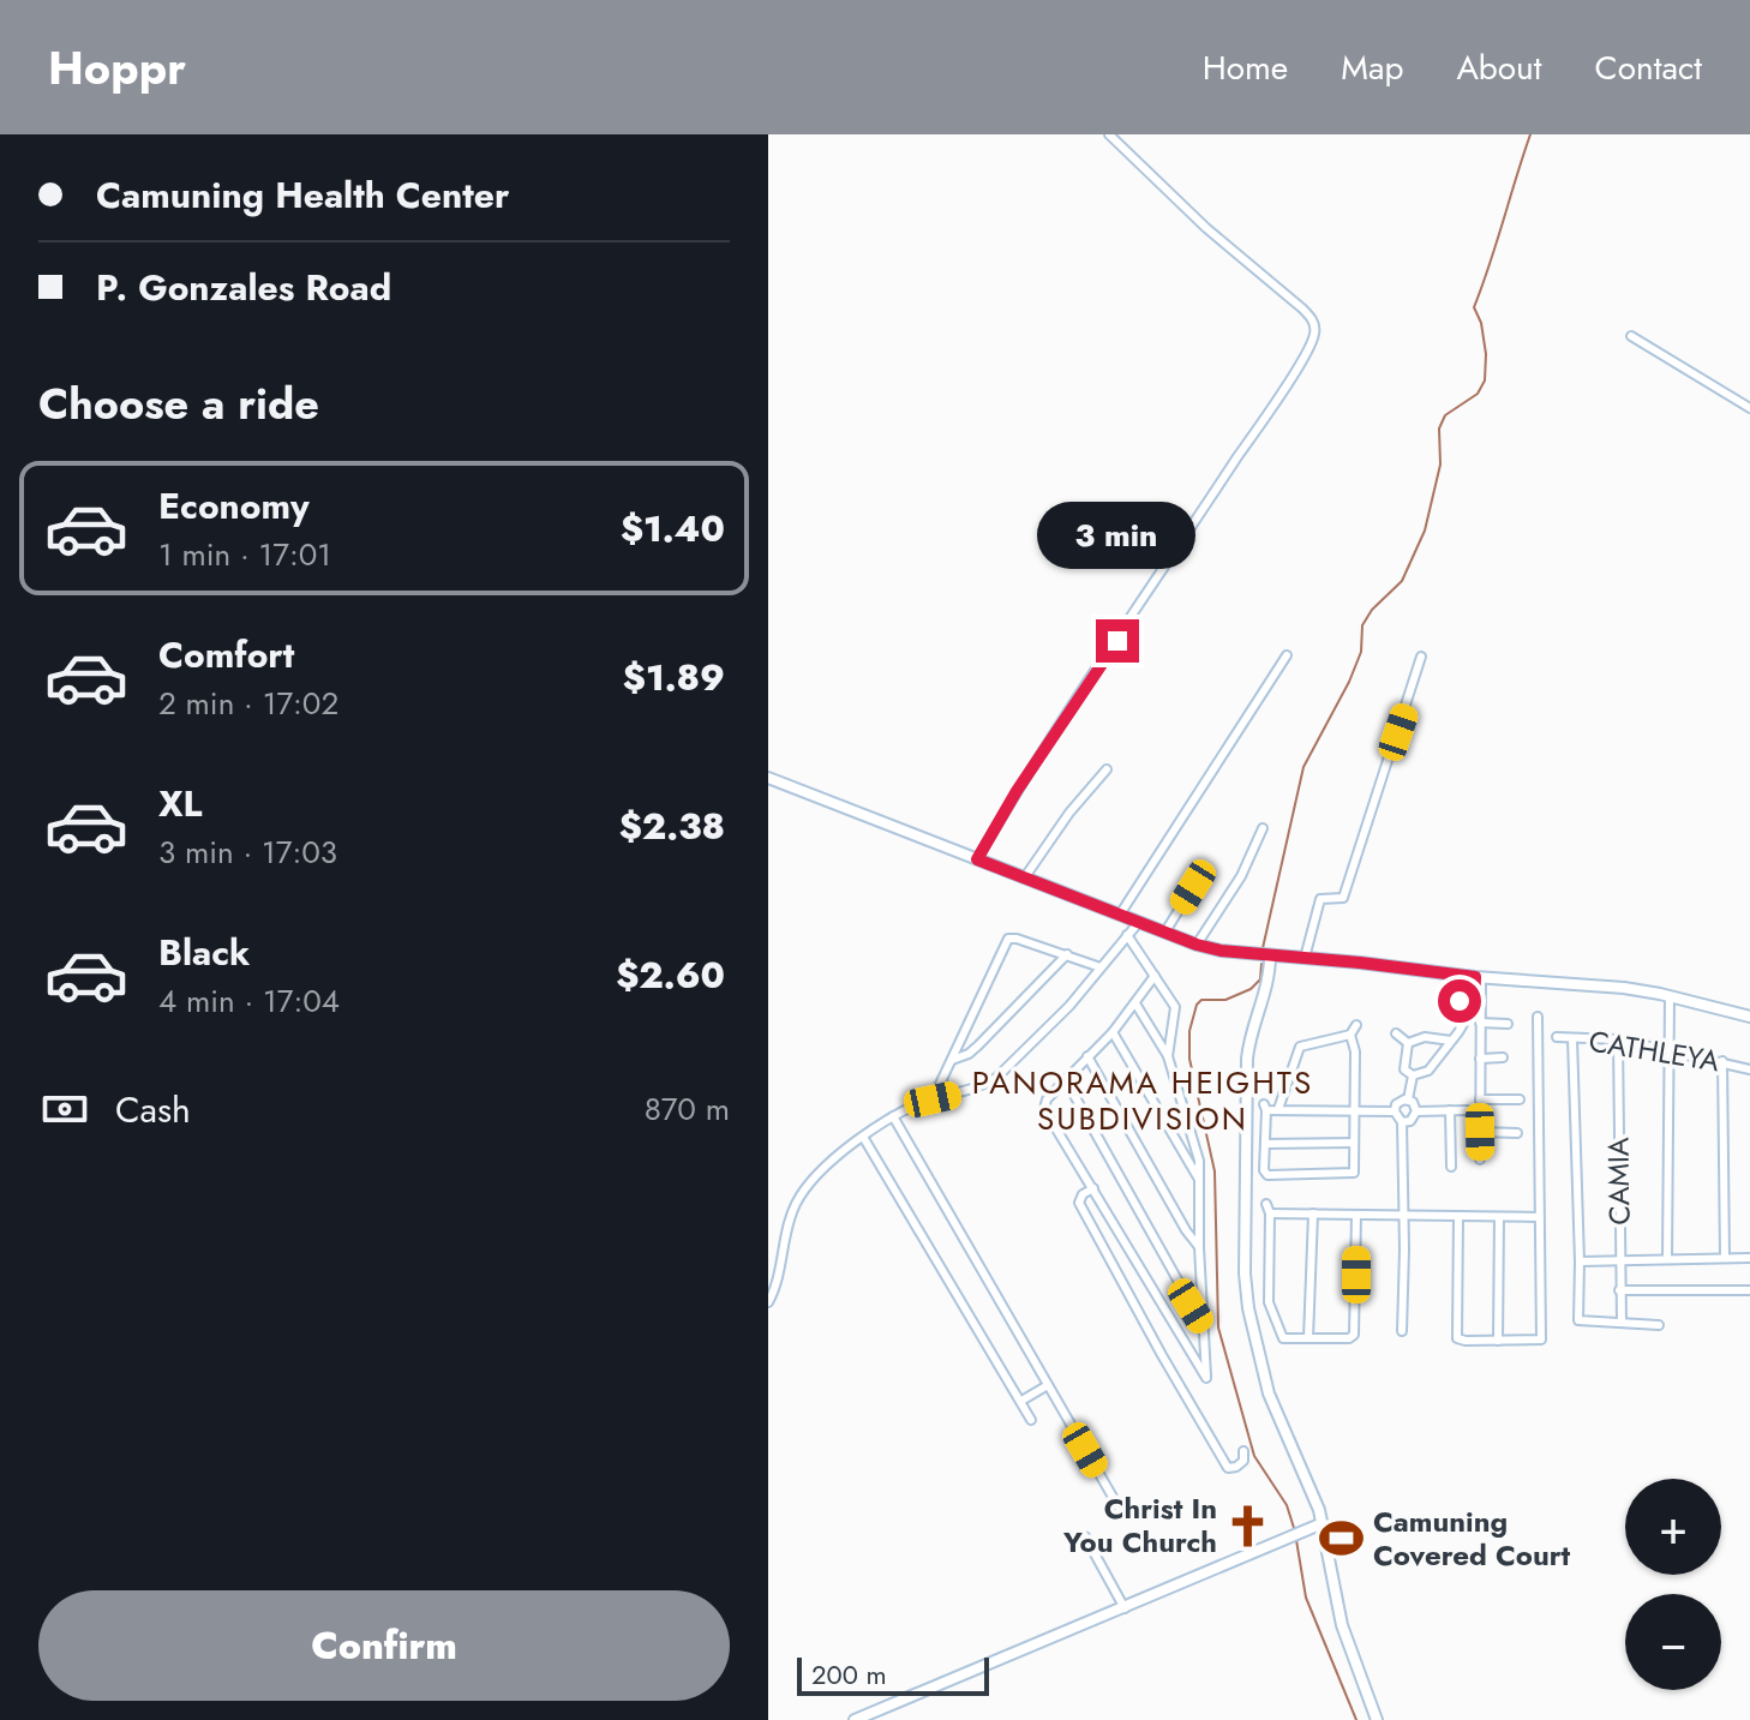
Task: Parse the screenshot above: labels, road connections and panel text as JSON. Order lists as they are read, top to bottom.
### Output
{
  "streets": {
    "street": ["CATHLEYA", "CAMIA"]
  },
  "crossings": [
    ["CATHLEYA", "CAMIA"]
  ],
  "districts": ["PANORAMA HEIGHTS SUBDIVISION"],
  "places": {
    "church": ["Christ In You Church"],
    "sports": ["Camuning Covered Court"]
  },
  "scale_bar": "200 m",
  "page": {
    "header": "Hoppr",
    "nav": [
      "Home",
      "Map",
      "About",
      "Contact"
    ],
    "banner": ["Camuning Health Center", "P. Gonzales Road"],
    "heading": "Choose a ride",
    "list": [
      {
        "name": "Economy",
        "note": "1 min · 17:01",
        "value": "$1.40"
      },
      {
        "name": "Comfort",
        "note": "2 min · 17:02",
        "value": "$1.89"
      },
      {
        "name": "XL",
        "note": "3 min · 17:03",
        "value": "$2.38"
      },
      {
        "name": "Black",
        "note": "4 min · 17:04",
        "value": "$2.60"
      }
    ],
    "bubble": "3 min",
    "pay": ["Cash", "870 m"],
    "map_buttons": ["+", "−"],
    "buttons": "Confirm",
    "scale": "200 m"
  }
}
